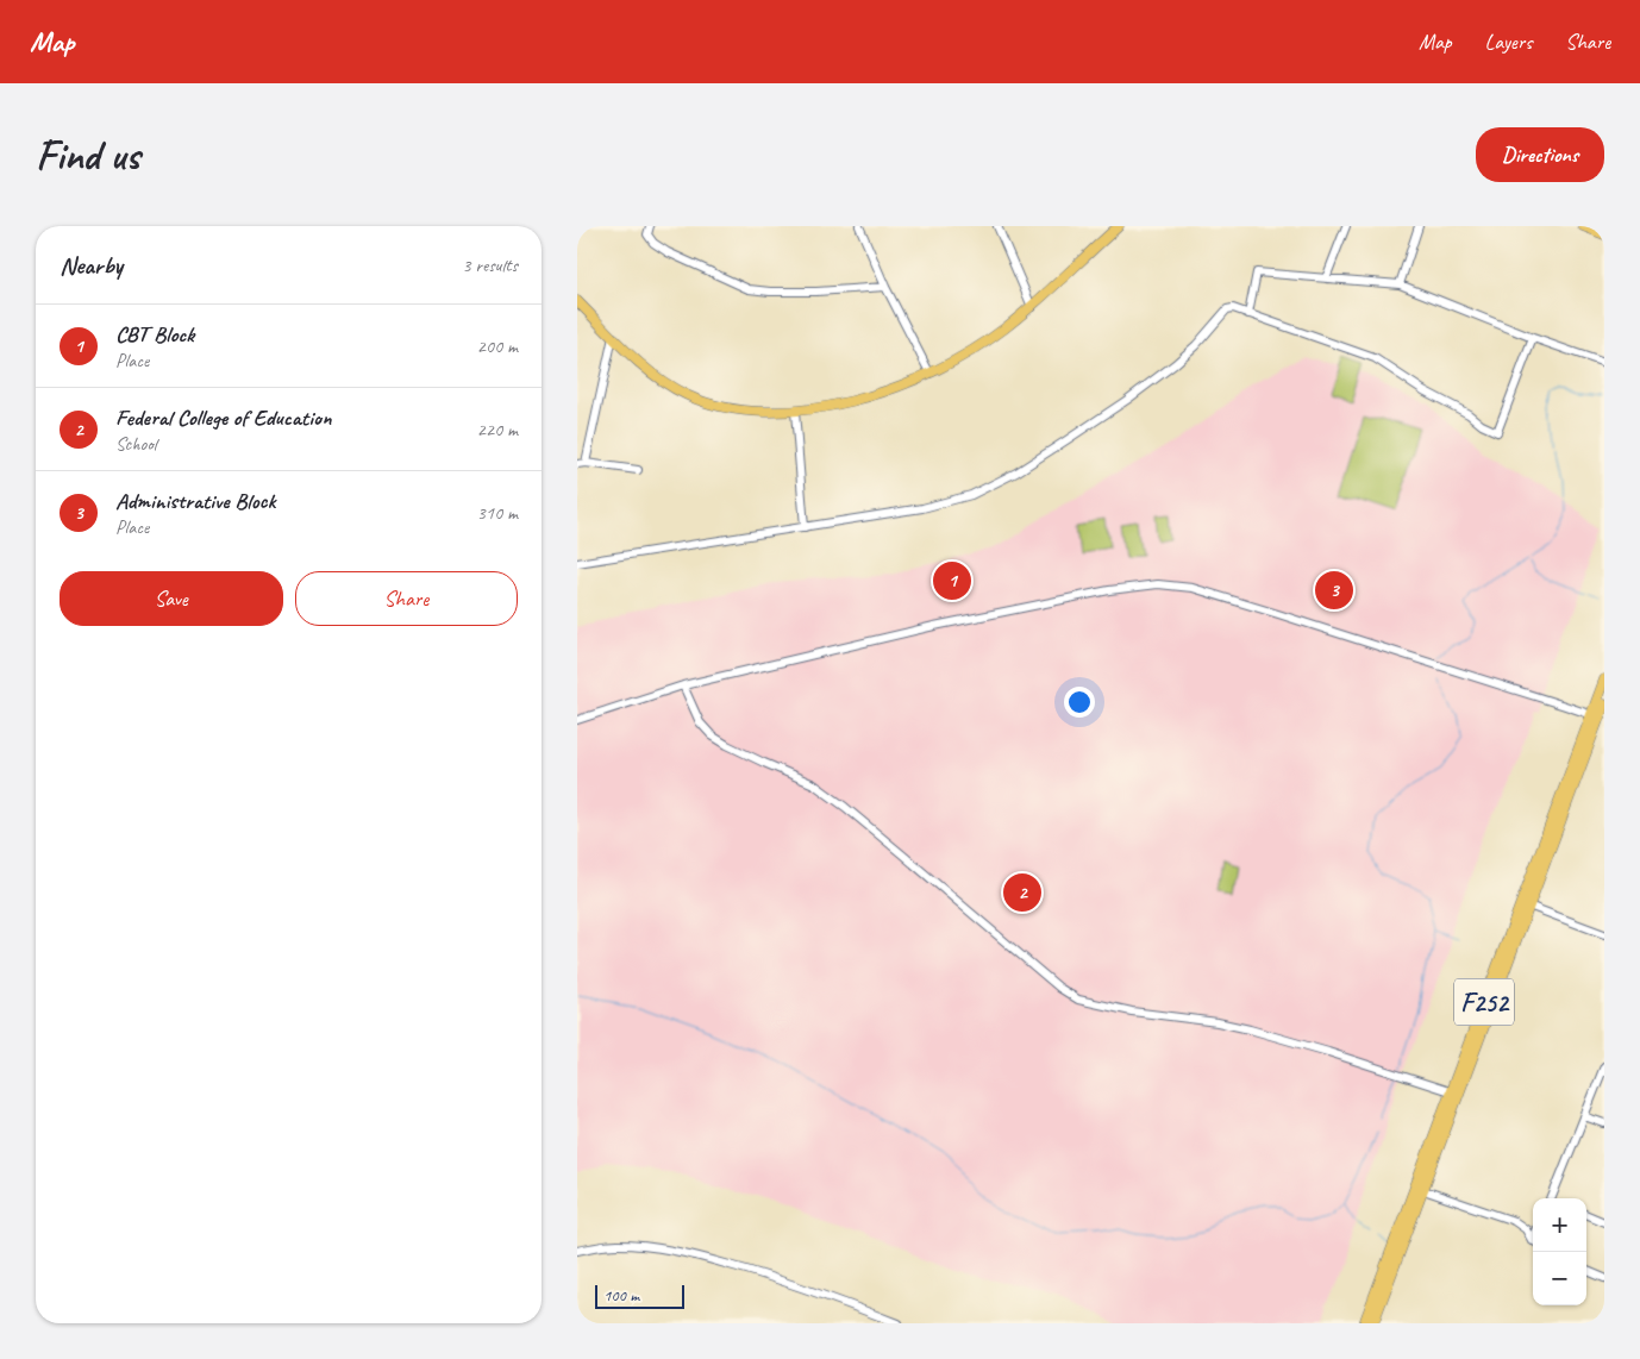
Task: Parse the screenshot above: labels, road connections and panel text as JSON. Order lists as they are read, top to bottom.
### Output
{
  "streets": {
    "main road": ["F252"]
  },
  "scale_bar": "100 m",
  "page": {
    "header": "Map",
    "nav": ["Map", "Layers", "Share"],
    "buttons": [
      "Directions",
      ["Save", "Share"]
    ],
    "title": "Find us",
    "heading": ["Nearby", "3 results"],
    "list": [
      {
        "mark": "1",
        "name": "CBT Block",
        "note": "Place",
        "value": "200 m"
      },
      {
        "mark": "2",
        "name": "Federal College of Education",
        "note": "School",
        "value": "220 m"
      },
      {
        "mark": "3",
        "name": "Administrative Block",
        "note": "Place",
        "value": "310 m"
      }
    ],
    "pins": ["1", "3", "2"],
    "map_buttons": ["+", "−"],
    "scale": "100 m"
  }
}
